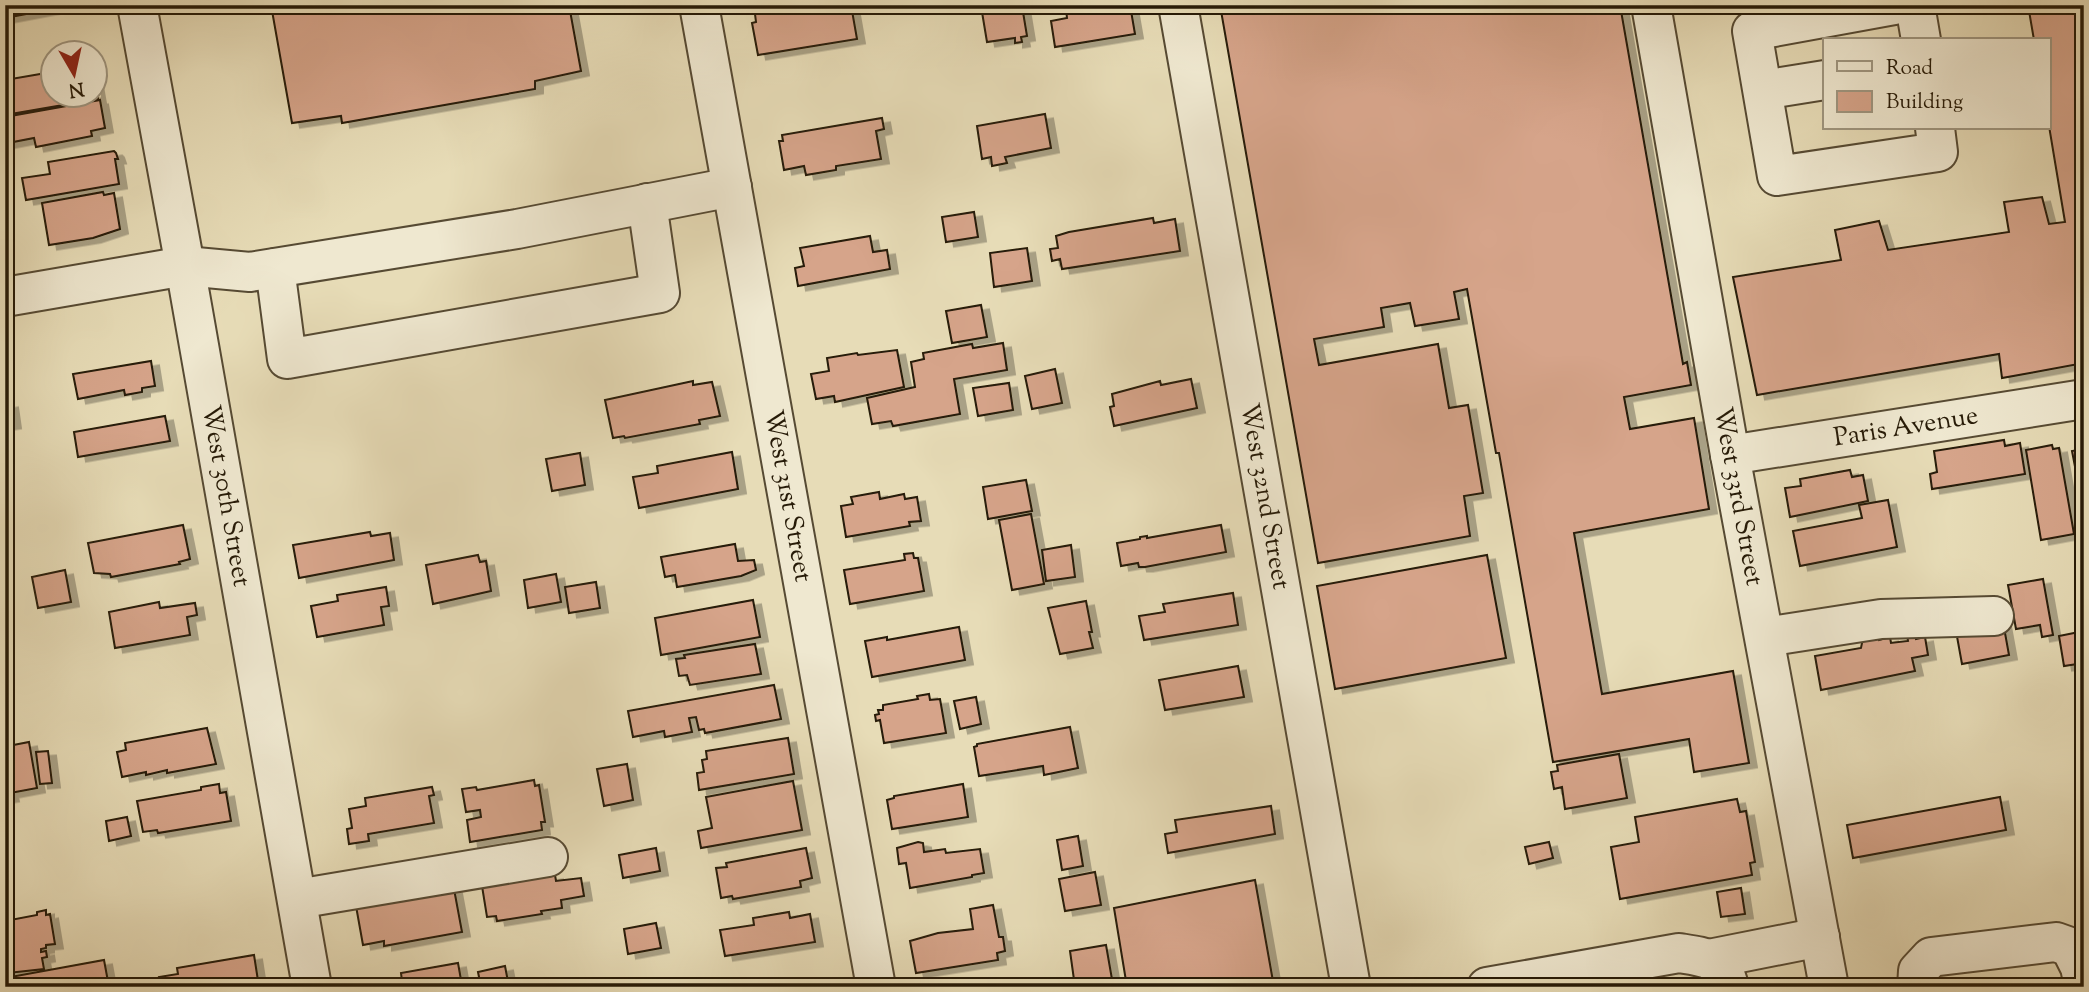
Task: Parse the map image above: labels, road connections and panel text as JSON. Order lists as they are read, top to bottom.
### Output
{
  "streets": {
    "street": [
      "Paris Avenue",
      "West 30th Street",
      "West 31st Street",
      "West 32nd Street",
      "West 33rd Street"
    ]
  },
  "crossings": [
    ["Paris Avenue", "West 33rd Street"]
  ],
  "legend": ["Road", "Building"],
  "north": "bottom"
}
